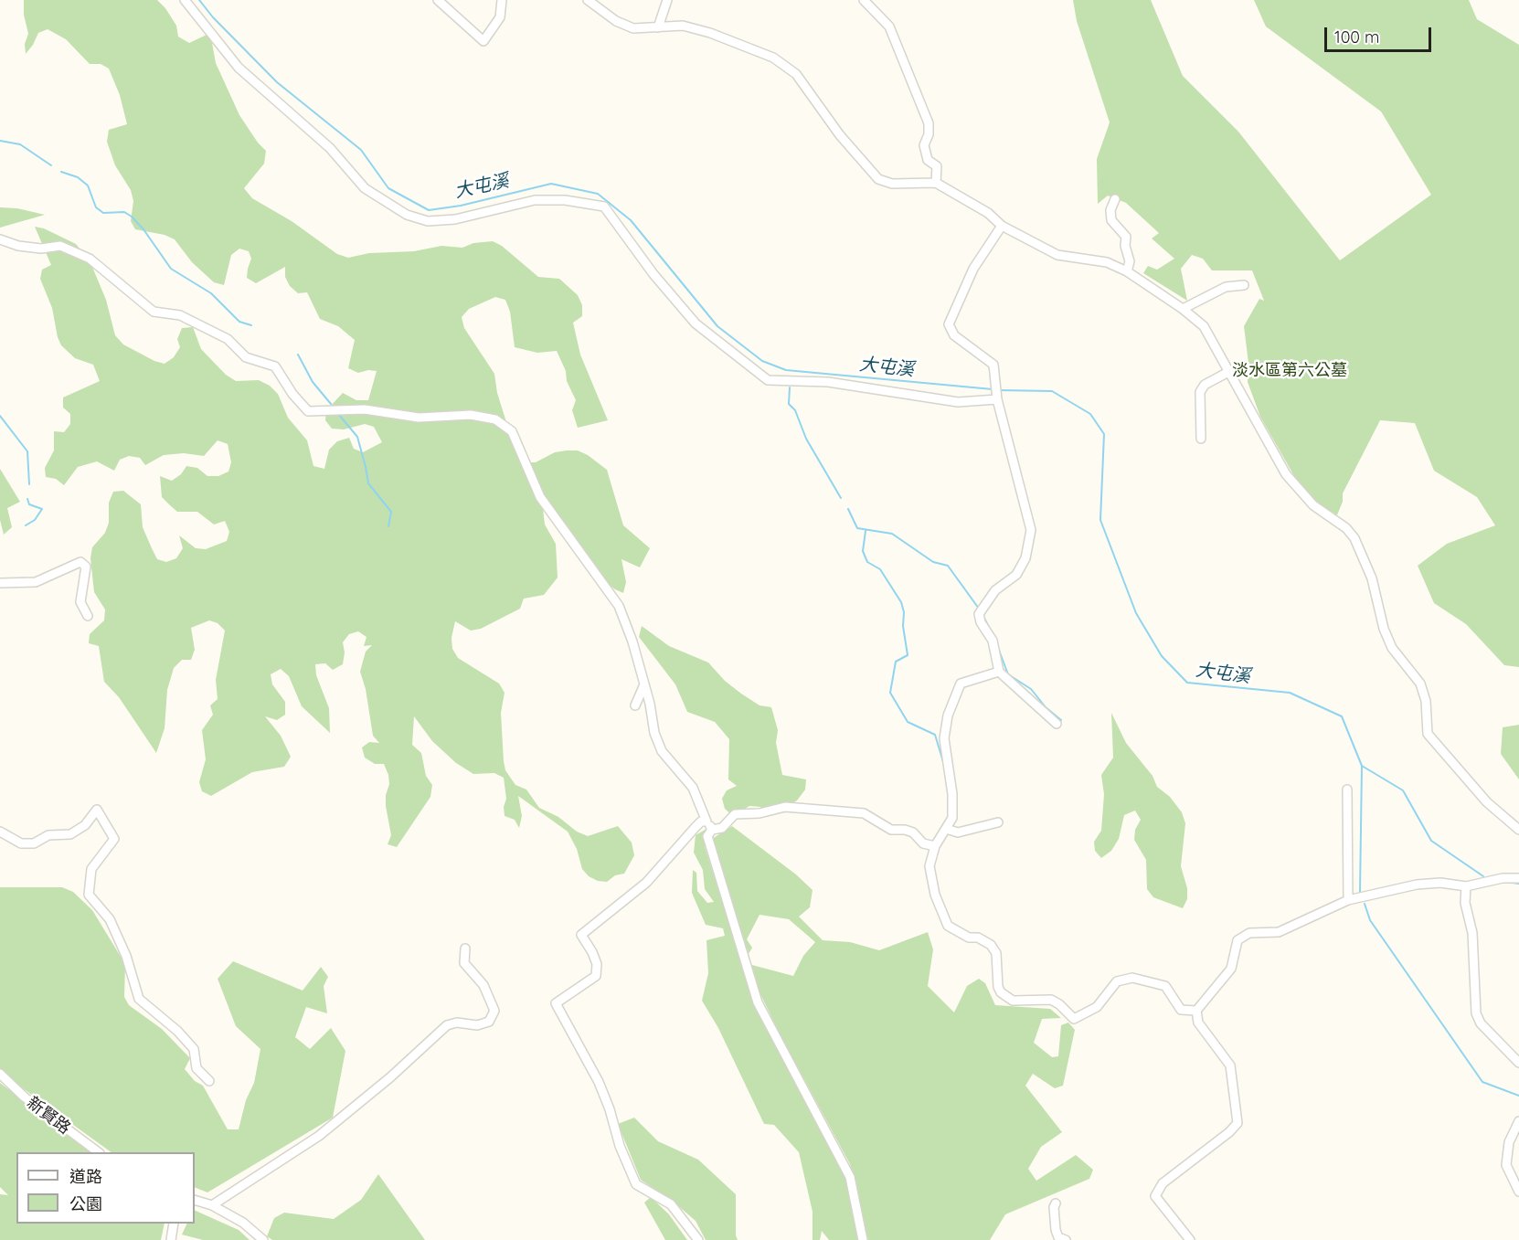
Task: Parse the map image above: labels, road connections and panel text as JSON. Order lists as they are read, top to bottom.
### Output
{
  "streets": {
    "street": ["新賢路"]
  },
  "water": ["大屯溪"],
  "parks": ["淡水區第六公墓"],
  "legend": ["道路", "公園"],
  "scale_bar": "100 m"
}
